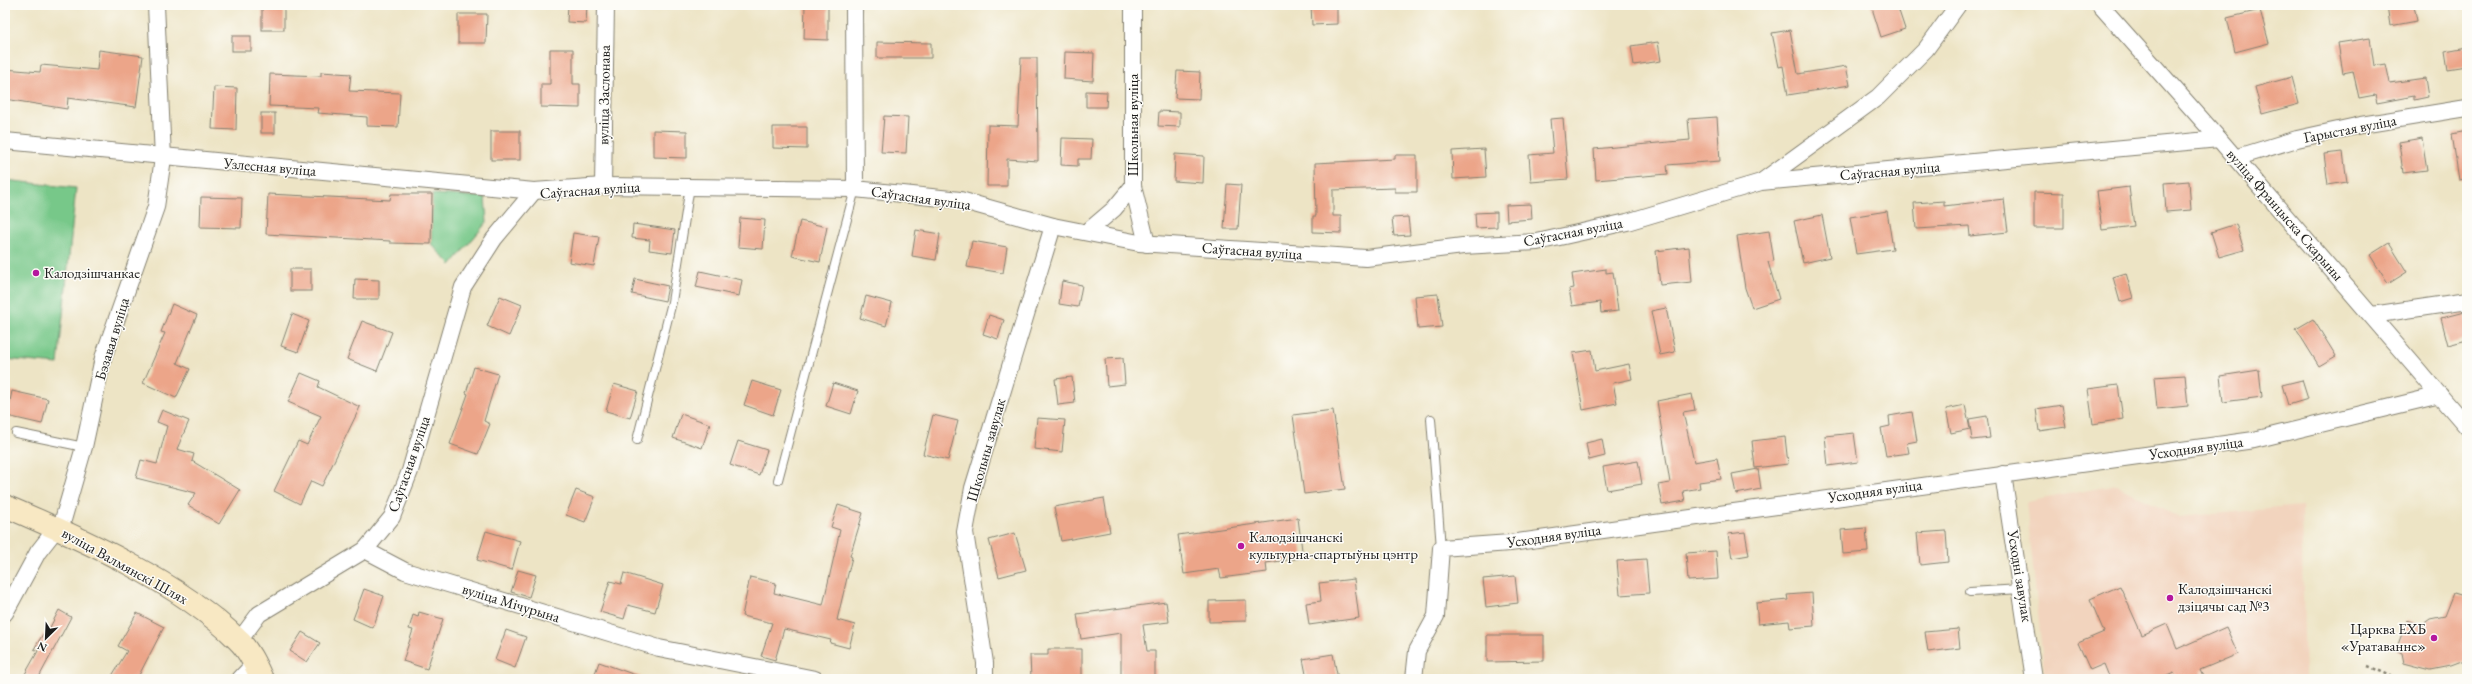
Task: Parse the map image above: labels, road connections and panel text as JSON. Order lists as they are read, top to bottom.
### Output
{
  "streets": {
    "main road": ["вуліца Валмянскі Шлях"],
    "street": [
      "вуліца Заслонава",
      "Школьная вуліца",
      "Гарыстая вуліца",
      "Узлесная вуліца",
      "Саўгасная вуліца",
      "вуліца Францыска Скарыны",
      "Бэзавая вуліца",
      "Усходняя вуліца",
      "Школьны завулак",
      "Усходні завулак",
      "вуліца Мічурына"
    ]
  },
  "crossings": [
    ["вуліца Заслонава", "Саўгасная вуліца"],
    ["Школьная вуліца", "Саўгасная вуліца"],
    ["Гарыстая вуліца", "вуліца Францыска Скарыны"],
    ["Узлесная вуліца", "Саўгасная вуліца"],
    ["Узлесная вуліца", "Бэзавая вуліца"],
    ["Саўгасная вуліца", "вуліца Францыска Скарыны"],
    ["Саўгасная вуліца", "Школьны завулак"],
    ["Саўгасная вуліца", "вуліца Мічурына"],
    ["вуліца Францыска Скарыны", "Усходняя вуліца"],
    ["Бэзавая вуліца", "вуліца Валмянскі Шлях"],
    ["Усходняя вуліца", "Усходні завулак"]
  ],
  "places": [
    "Калодзішчанкае",
    "Калодзішчанскі культурна-спартыўны цэнтр",
    "Калодзішчанскі дзіцячы сад №3",
    "Царква ЕХБ «Уратаванне»"
  ],
  "north": "bottom left"
}
